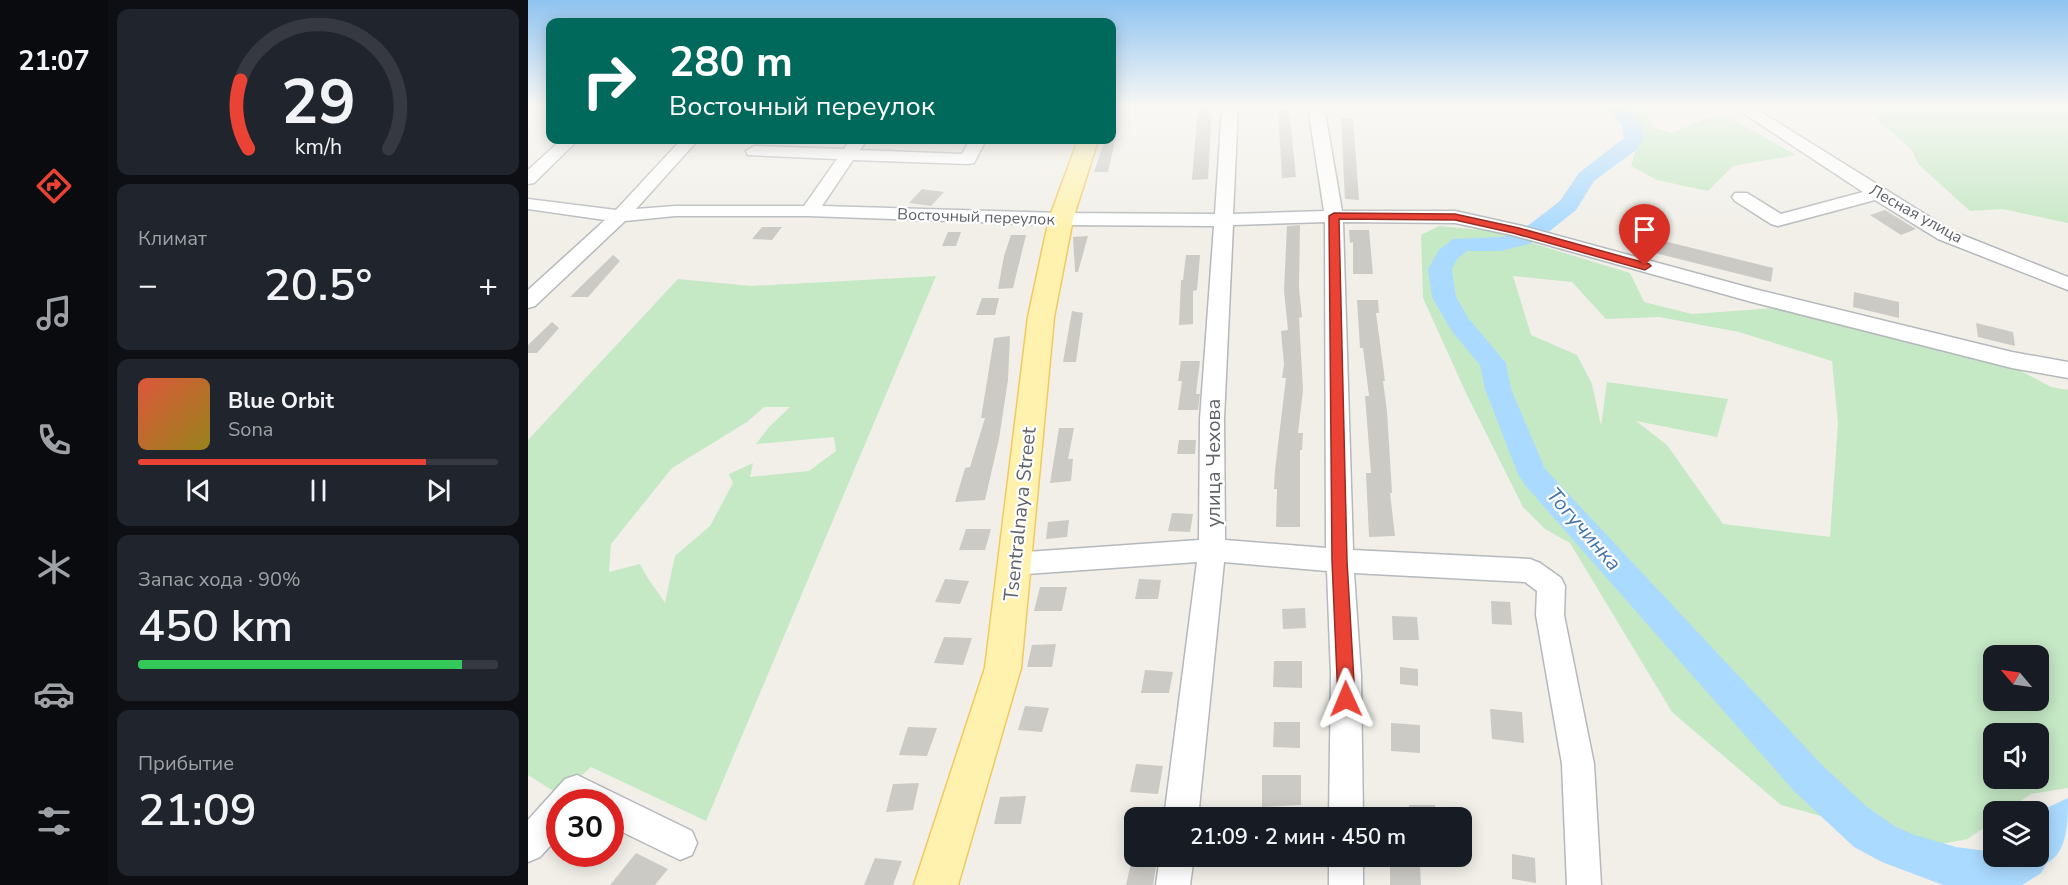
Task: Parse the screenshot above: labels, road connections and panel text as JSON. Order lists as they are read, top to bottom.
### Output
{
  "streets": {
    "main road": ["Tsentralnaya Street"],
    "street": ["Лесная улица", "Восточный переулок", "улица Чехова"]
  },
  "crossings": [
    ["Восточный переулок", "улица Чехова"],
    ["Восточный переулок", "Tsentralnaya Street"]
  ],
  "water": ["Тогучинка"],
  "north": "top left",
  "page": {
    "tabs": "21:07",
    "turn": ["280 m", "Восточный переулок"],
    "tile": [
      "Климат",
      ["Запас хода · 90%", "450 km"],
      ["Прибытие", "21:09"]
    ],
    "heat": ["−", "20.5°", "+"],
    "song": ["Blue Orbit", "Sona"],
    "limit": "30",
    "trip": "21:09 · 2 мин · 450 m",
    "gauge": ["29", "km/h"]
  }
}
